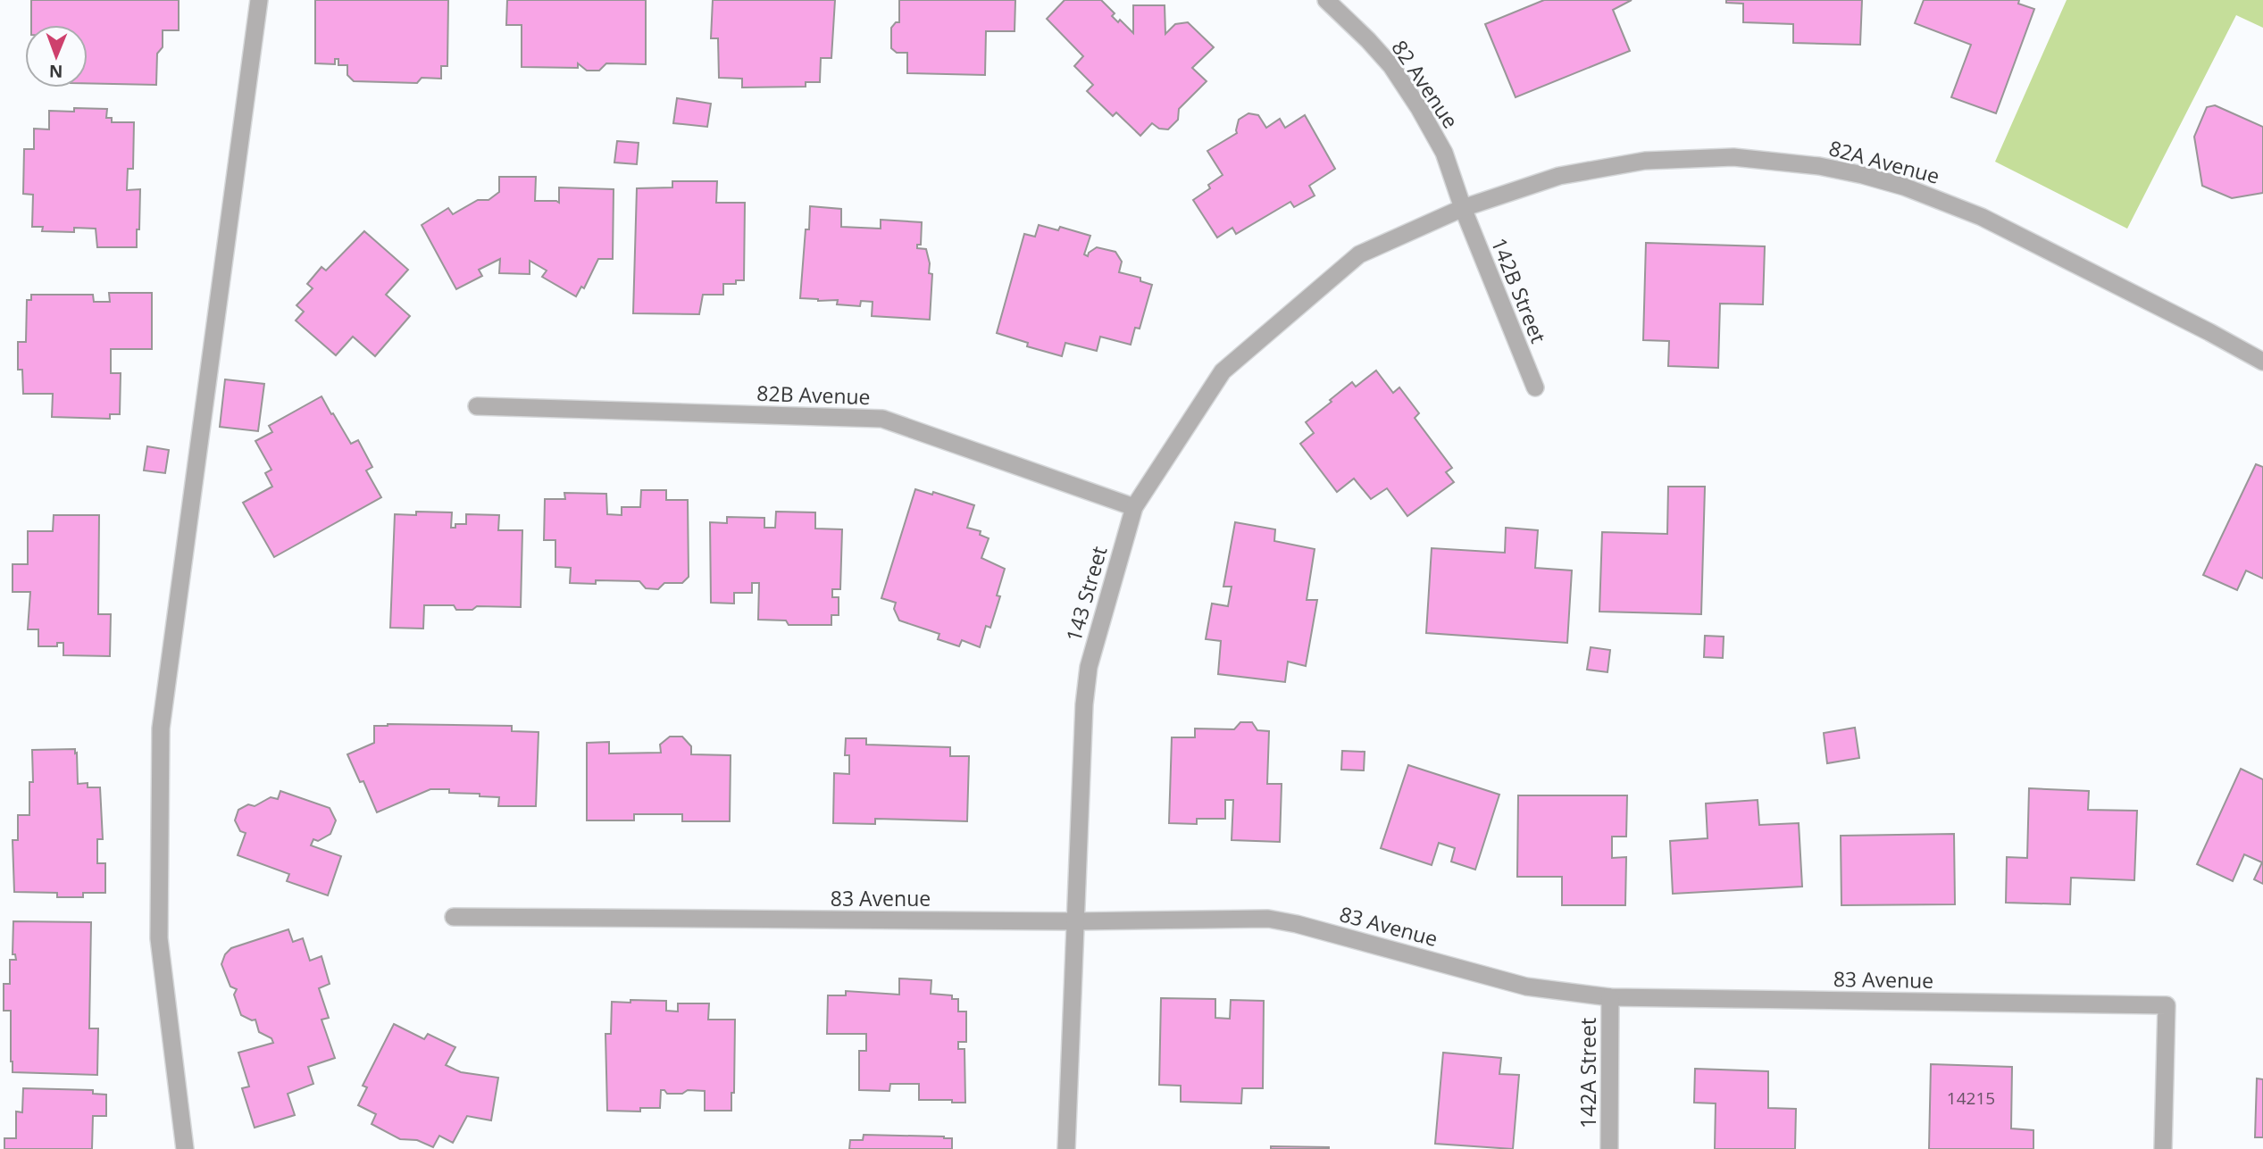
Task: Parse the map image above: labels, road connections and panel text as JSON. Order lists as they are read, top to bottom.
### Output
{
  "streets": {
    "street": [
      "82 Avenue",
      "82A Avenue",
      "142B Street",
      "82B Avenue",
      "143 Street",
      "83 Avenue",
      "142A Street"
    ]
  },
  "crossings": [
    ["82 Avenue", "82A Avenue"],
    ["82 Avenue", "142B Street"],
    ["82 Avenue", "143 Street"],
    ["82A Avenue", "142B Street"],
    ["82A Avenue", "143 Street"],
    ["142B Street", "143 Street"],
    ["82B Avenue", "143 Street"],
    ["143 Street", "83 Avenue"],
    ["83 Avenue", "142A Street"]
  ],
  "house_numbers": ["14215"],
  "north": "bottom"
}
